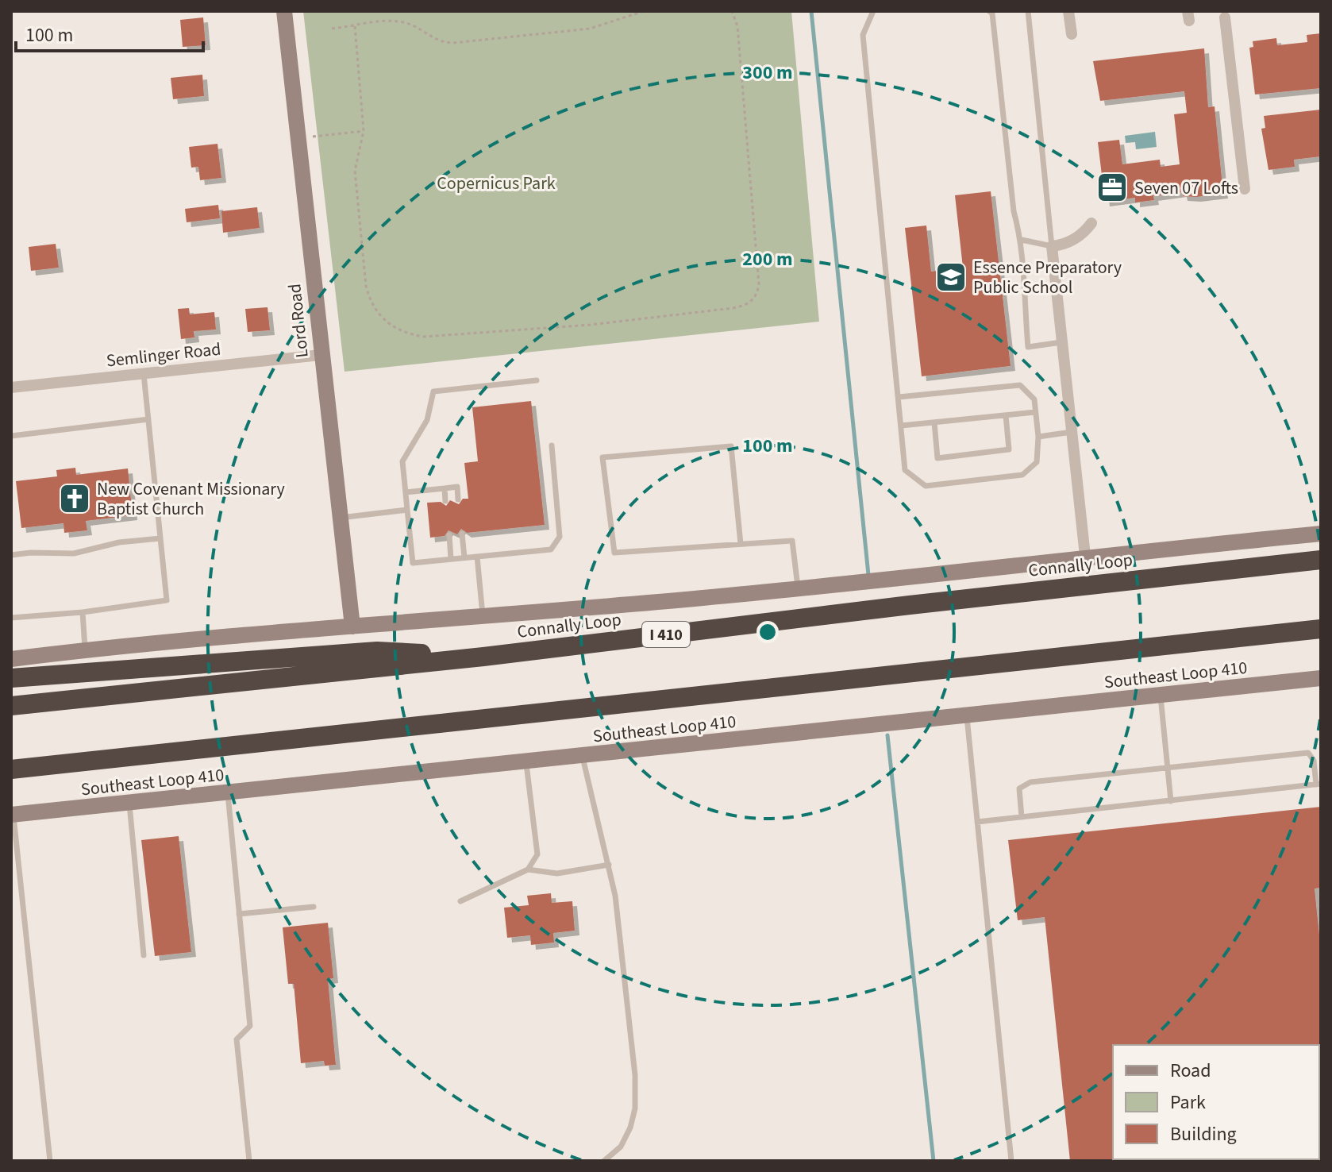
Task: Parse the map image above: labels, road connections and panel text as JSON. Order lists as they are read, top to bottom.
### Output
{
  "streets": {
    "highway": ["Connally Loop", "I 410"],
    "main road": ["Lord Road", "Southeast Loop 410"],
    "street": ["Semlinger Road"]
  },
  "crossings": [
    ["Lord Road", "Semlinger Road"]
  ],
  "parks": ["Copernicus Park"],
  "places": {
    "office": ["Seven 07 Lofts"],
    "school or university": ["Essence Preparatory Public School"],
    "church": ["New Covenant Missionary Baptist Church"]
  },
  "legend": ["Road", "Park", "Building"],
  "scale_bar": "100 m",
  "rings": ["300 m", "200 m", "100 m"]
}
